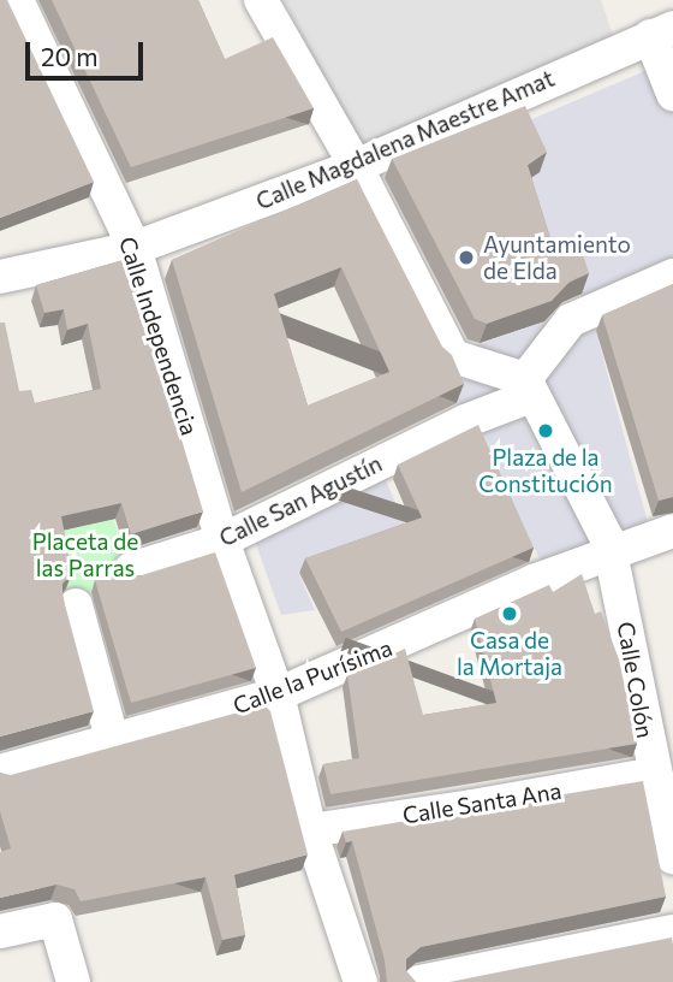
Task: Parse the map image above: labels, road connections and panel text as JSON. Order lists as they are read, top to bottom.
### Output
{
  "streets": {
    "street": [
      "Calle Magdalena Maestre Amat",
      "Calle Independencia",
      "Calle San Agustín",
      "Calle la Purísima",
      "Calle Colón",
      "Calle Santa Ana"
    ]
  },
  "crossings": [
    ["Calle Magdalena Maestre Amat", "Calle Independencia"],
    ["Calle Independencia", "Calle San Agustín"],
    ["Calle Independencia", "Calle la Purísima"],
    ["Calle Independencia", "Calle Santa Ana"],
    ["Calle San Agustín", "Calle Colón"],
    ["Calle la Purísima", "Calle Colón"],
    ["Calle Colón", "Calle Santa Ana"]
  ],
  "parks": ["Placeta de las Parras"],
  "places": ["Ayuntamiento de Elda", "Plaza de la Constitución", "Casa de la Mortaja"],
  "scale_bar": "20 m"
}
